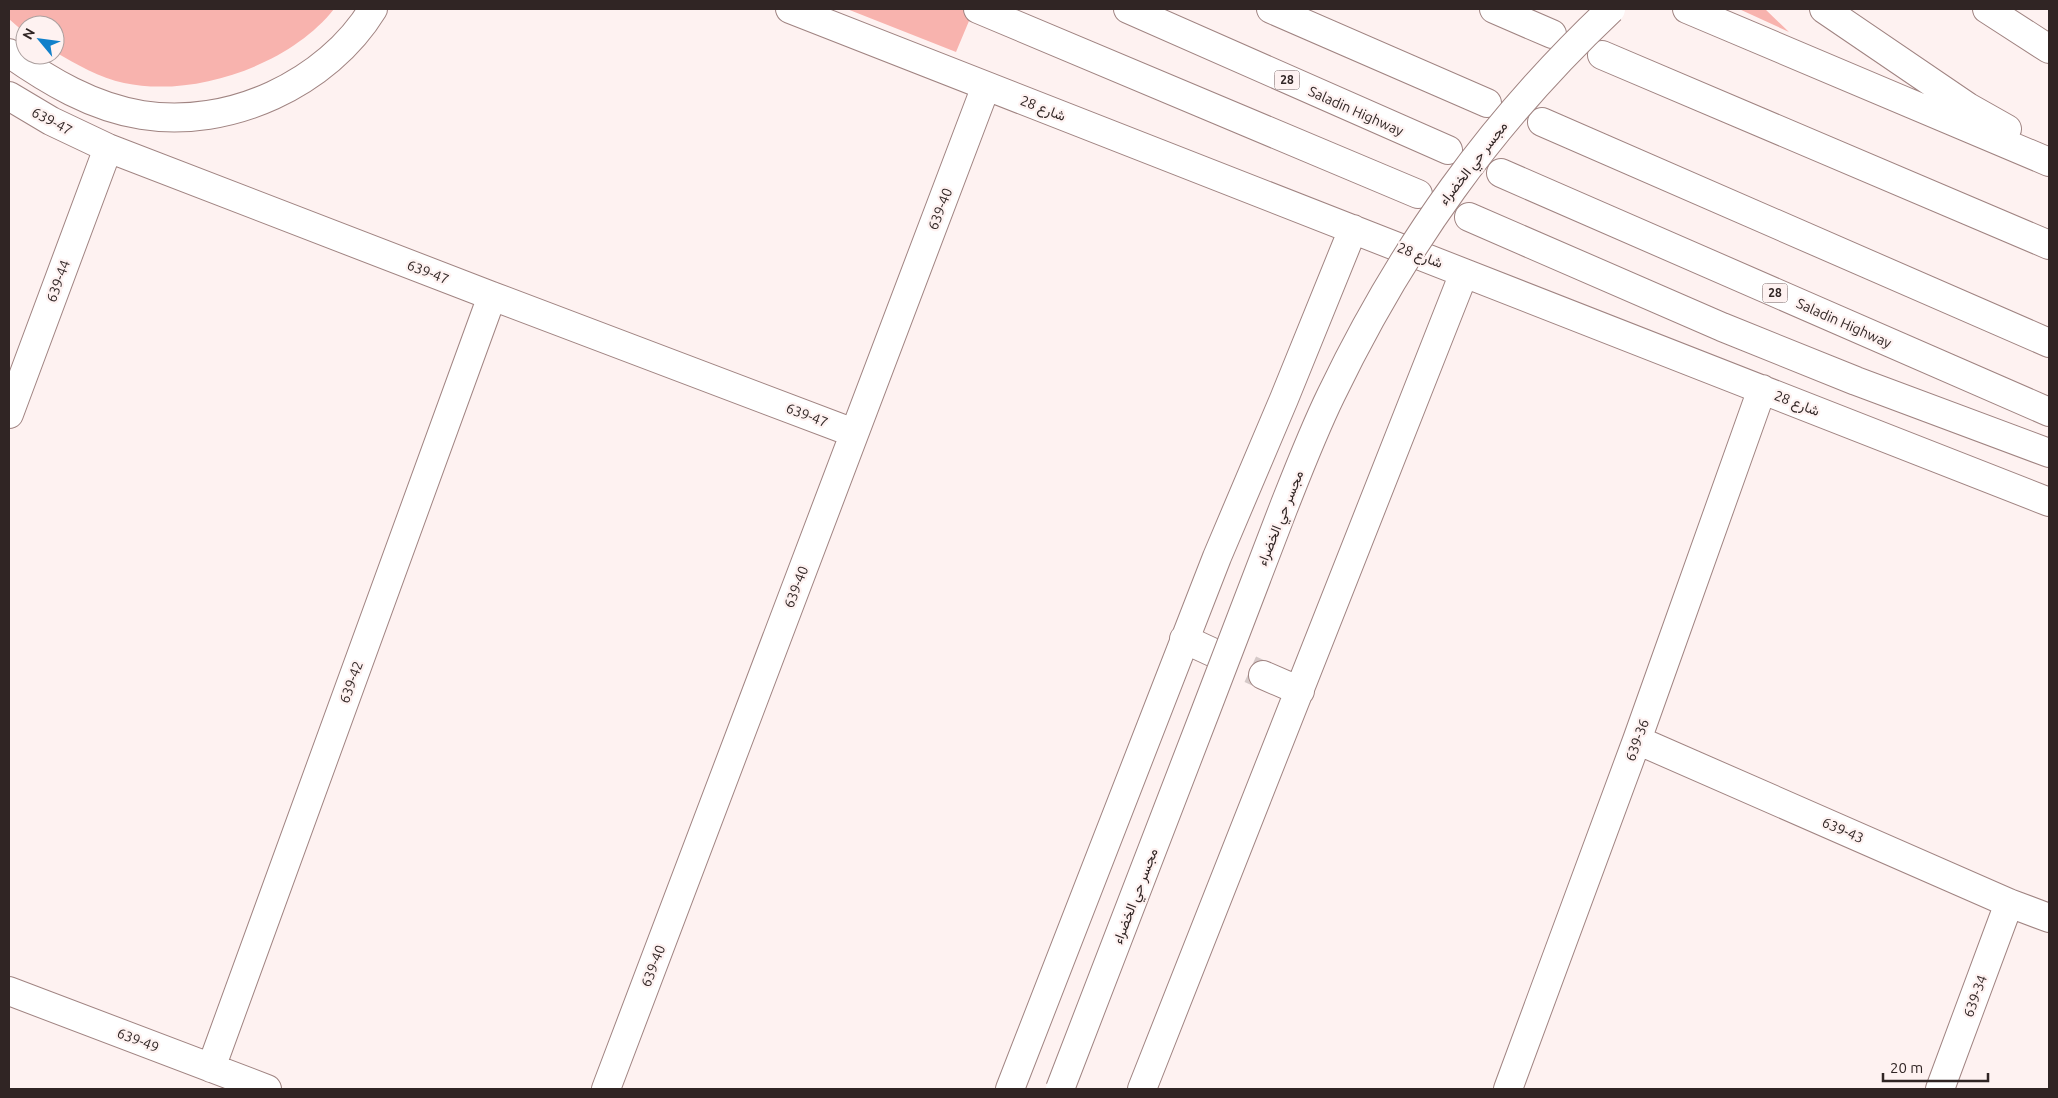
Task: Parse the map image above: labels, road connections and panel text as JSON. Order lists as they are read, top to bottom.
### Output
{
  "streets": {
    "main road": [
      "28",
      "شارع 28",
      "Saladin Highway",
      "639-47",
      "مجسر حي الخضراء",
      "639-40",
      "639-44",
      "639-42",
      "639-36",
      "639-43",
      "639-34",
      "639-49"
    ]
  },
  "crossings": [
    ["شارع 28", "639-40"],
    ["شارع 28", "639-36"],
    ["639-47", "639-40"],
    ["639-47", "639-44"],
    ["639-47", "639-42"],
    ["639-42", "639-49"],
    ["639-36", "639-43"],
    ["639-43", "639-34"]
  ],
  "scale_bar": "20 m",
  "north": "top left"
}
